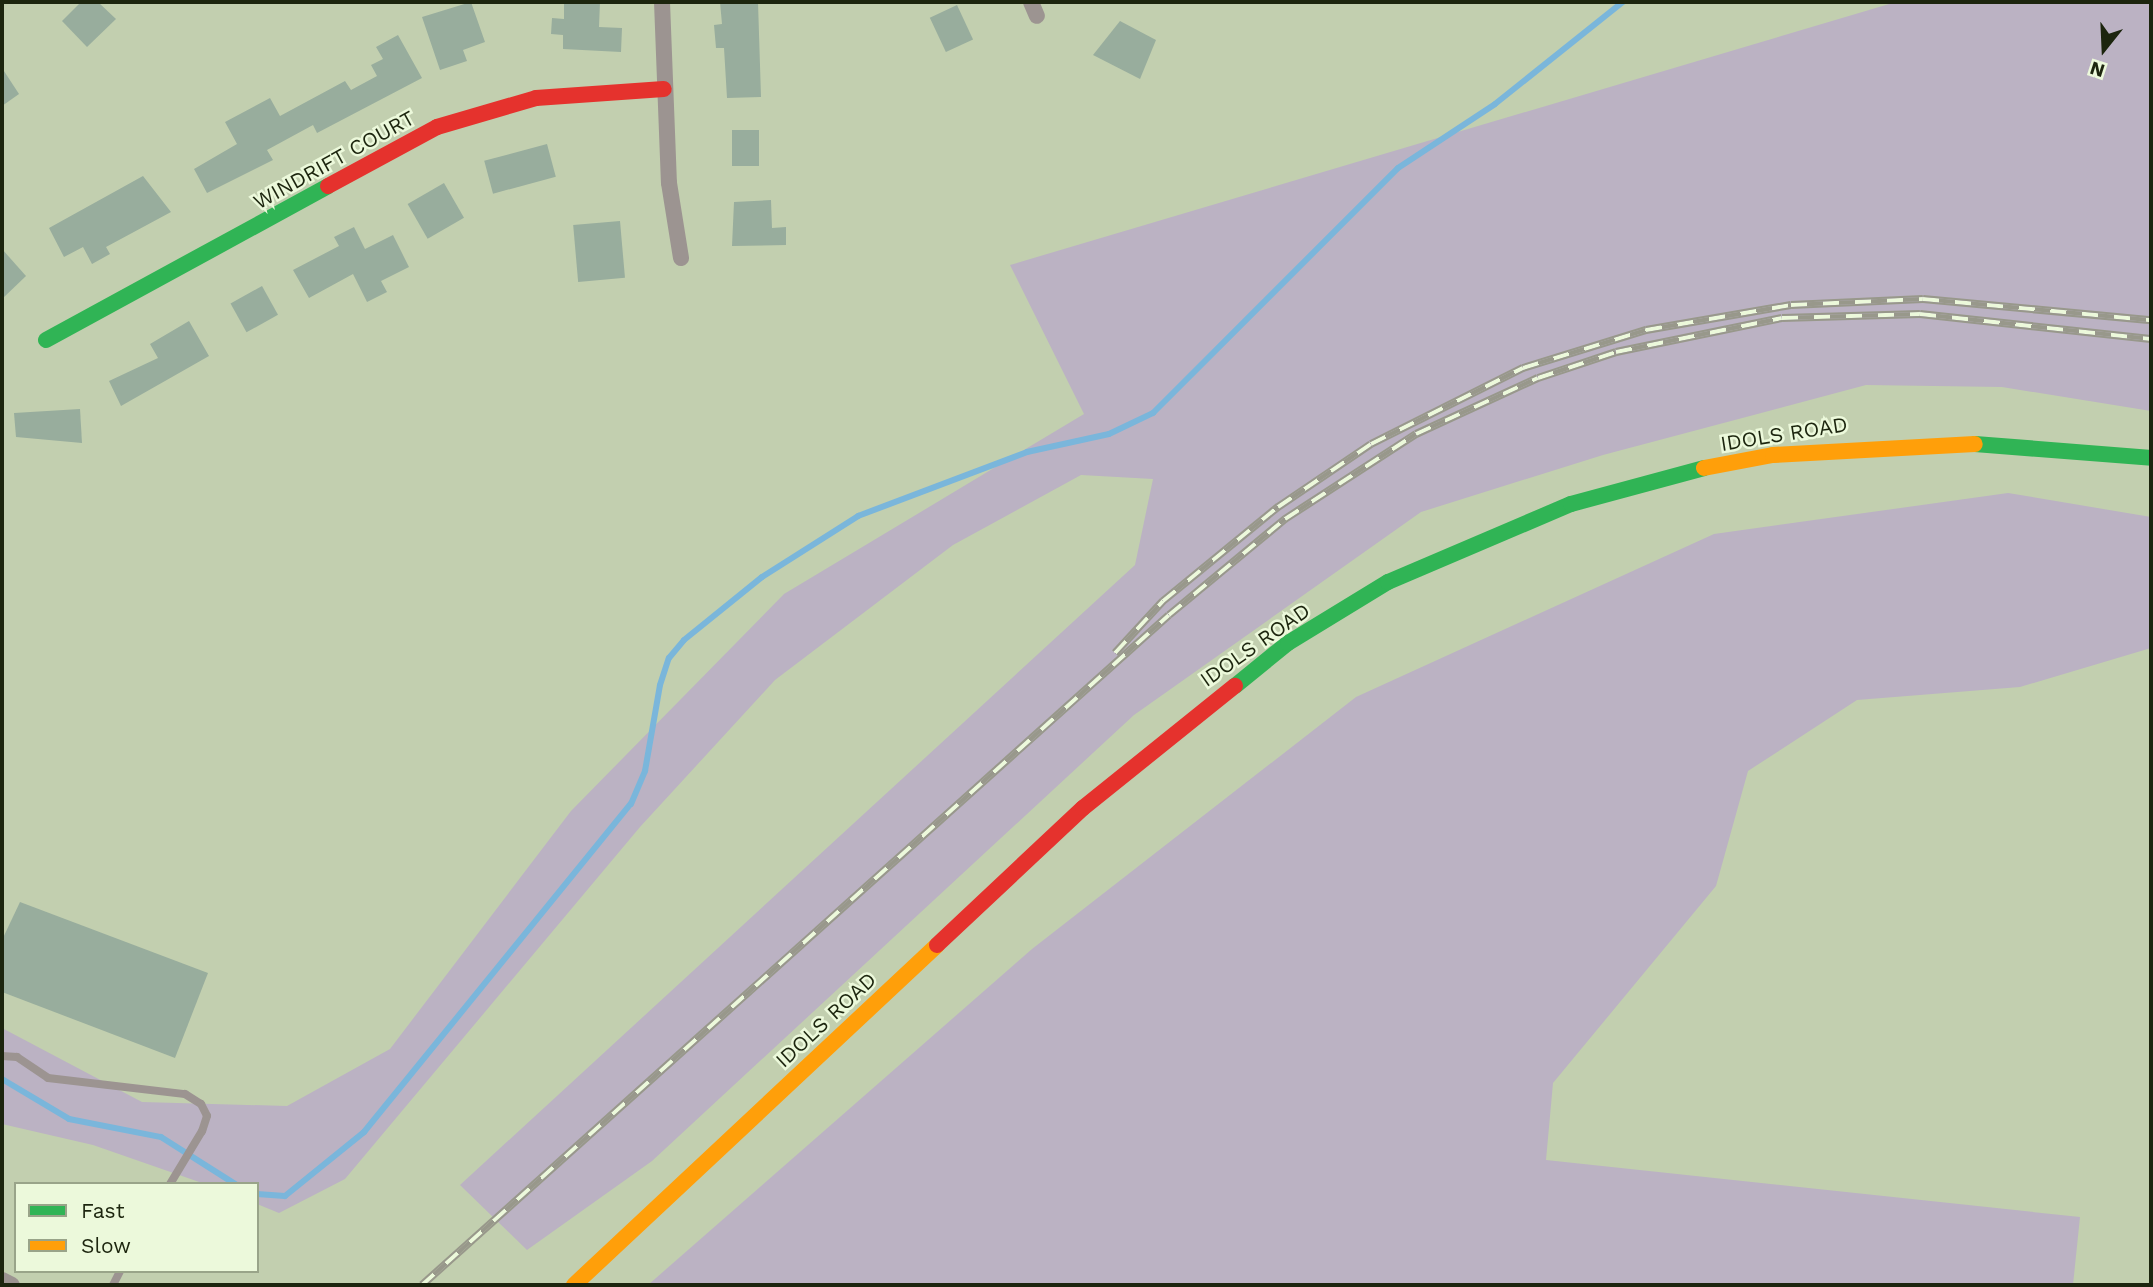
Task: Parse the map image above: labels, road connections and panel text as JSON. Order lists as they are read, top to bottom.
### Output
{
  "streets": {
    "main road": ["WINDRIFT COURT", "IDOLS ROAD"]
  },
  "legend": ["Fast", "Slow"],
  "north": "bottom"
}
